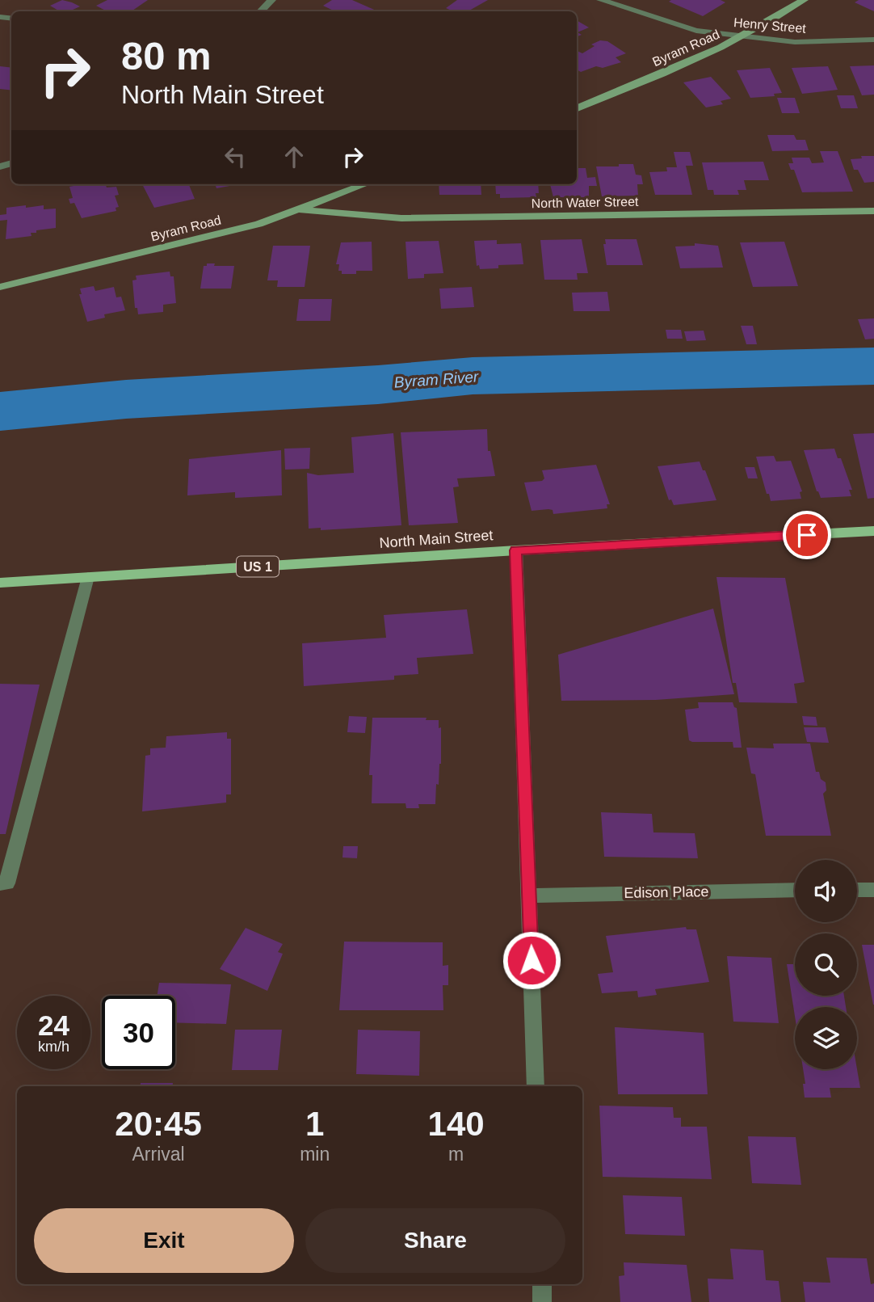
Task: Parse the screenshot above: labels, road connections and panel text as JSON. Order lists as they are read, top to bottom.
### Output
{
  "streets": {
    "main road": [
      "Byram Road",
      "North Water Street",
      "North Main Street",
      "US 1"
    ],
    "street": ["Henry Street", "Edison Place"]
  },
  "crossings": [
    ["Henry Street", "Byram Road"],
    ["Byram Road", "North Water Street"]
  ],
  "water": ["Byram River"],
  "page": {
    "turn": ["80 m", "North Main Street"],
    "speed": "24 km/h",
    "limit": "30",
    "eta": [
      "20:45",
      "Arrival",
      "1",
      "min",
      "140",
      "m"
    ],
    "buttons": ["Exit", "Share"]
  }
}
